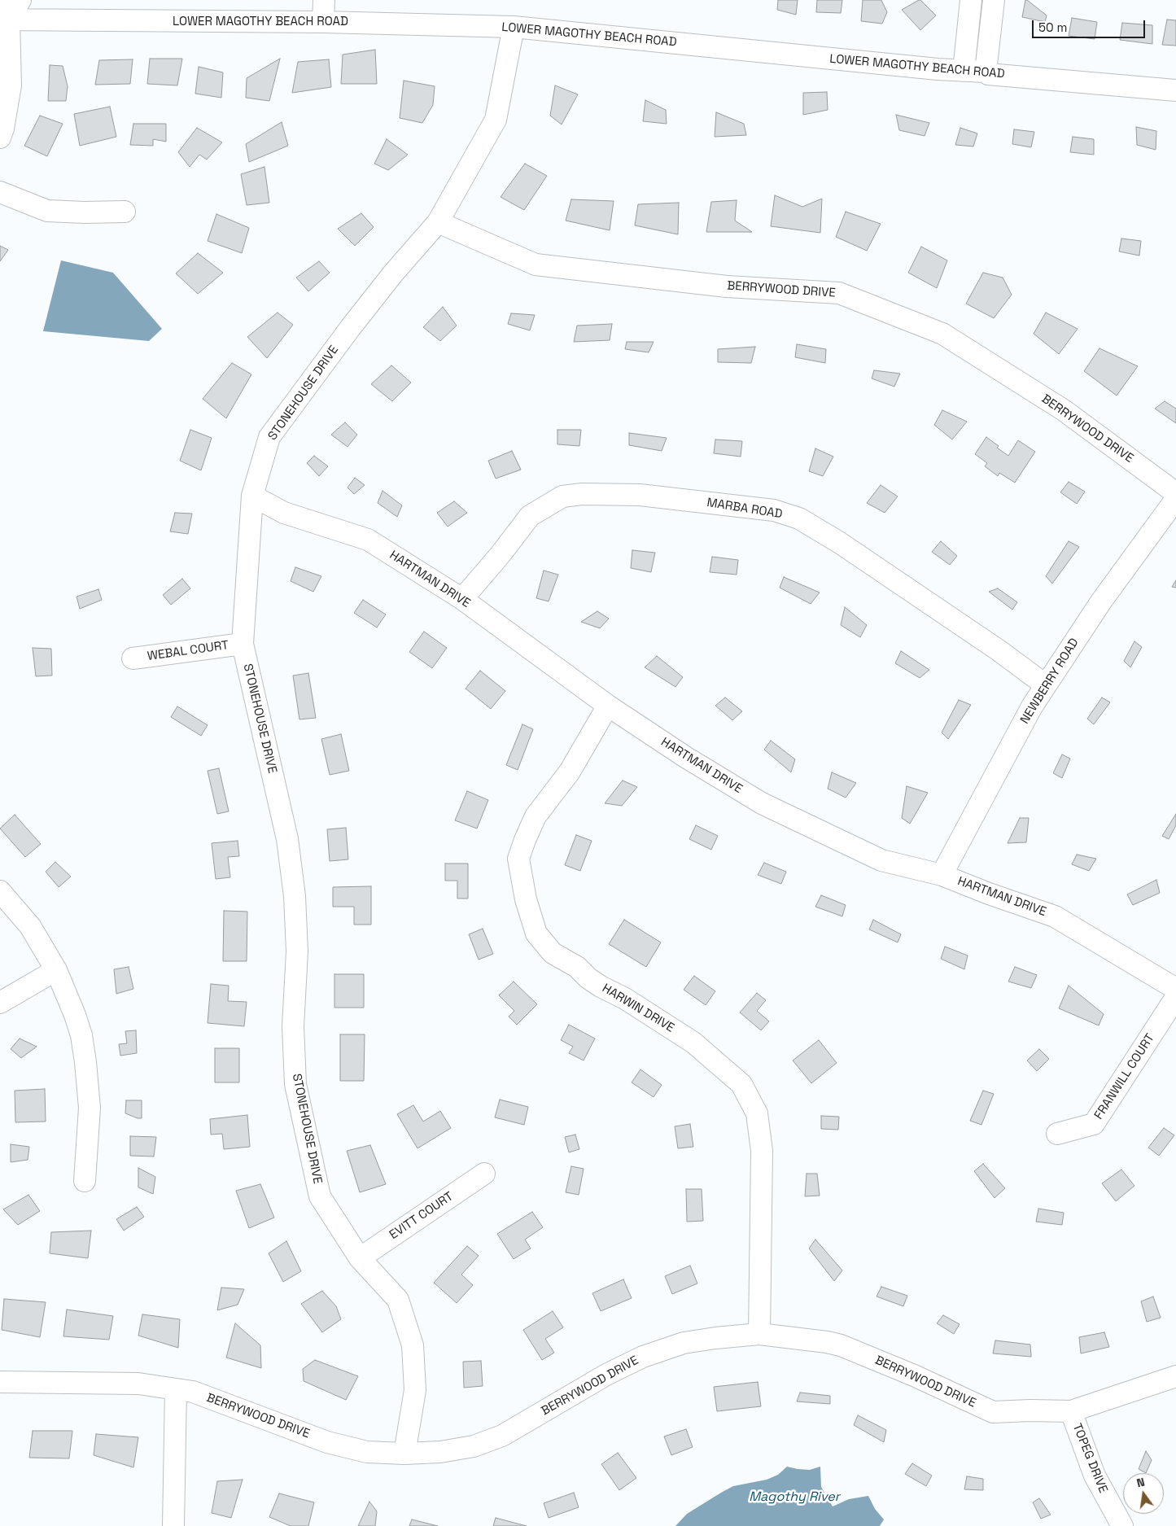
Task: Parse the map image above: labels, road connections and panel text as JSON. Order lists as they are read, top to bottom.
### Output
{
  "streets": {
    "street": [
      "LOWER MAGOTHY BEACH ROAD",
      "BERRYWOOD DRIVE",
      "STONEHOUSE DRIVE",
      "MARBA ROAD",
      "HARTMAN DRIVE",
      "WEBAL COURT",
      "NEWBERRY ROAD",
      "HARWIN DRIVE",
      "FRANWILL COURT",
      "EVITT COURT",
      "TOPEG DRIVE"
    ]
  },
  "crossings": [
    ["LOWER MAGOTHY BEACH ROAD", "STONEHOUSE DRIVE"],
    ["BERRYWOOD DRIVE", "STONEHOUSE DRIVE"],
    ["BERRYWOOD DRIVE", "HARWIN DRIVE"],
    ["BERRYWOOD DRIVE", "TOPEG DRIVE"],
    ["STONEHOUSE DRIVE", "HARTMAN DRIVE"],
    ["STONEHOUSE DRIVE", "WEBAL COURT"],
    ["STONEHOUSE DRIVE", "EVITT COURT"],
    ["MARBA ROAD", "HARTMAN DRIVE"],
    ["MARBA ROAD", "NEWBERRY ROAD"],
    ["HARTMAN DRIVE", "NEWBERRY ROAD"],
    ["HARTMAN DRIVE", "HARWIN DRIVE"]
  ],
  "water": ["Magothy River"],
  "scale_bar": "50 m",
  "north": "top"
}
